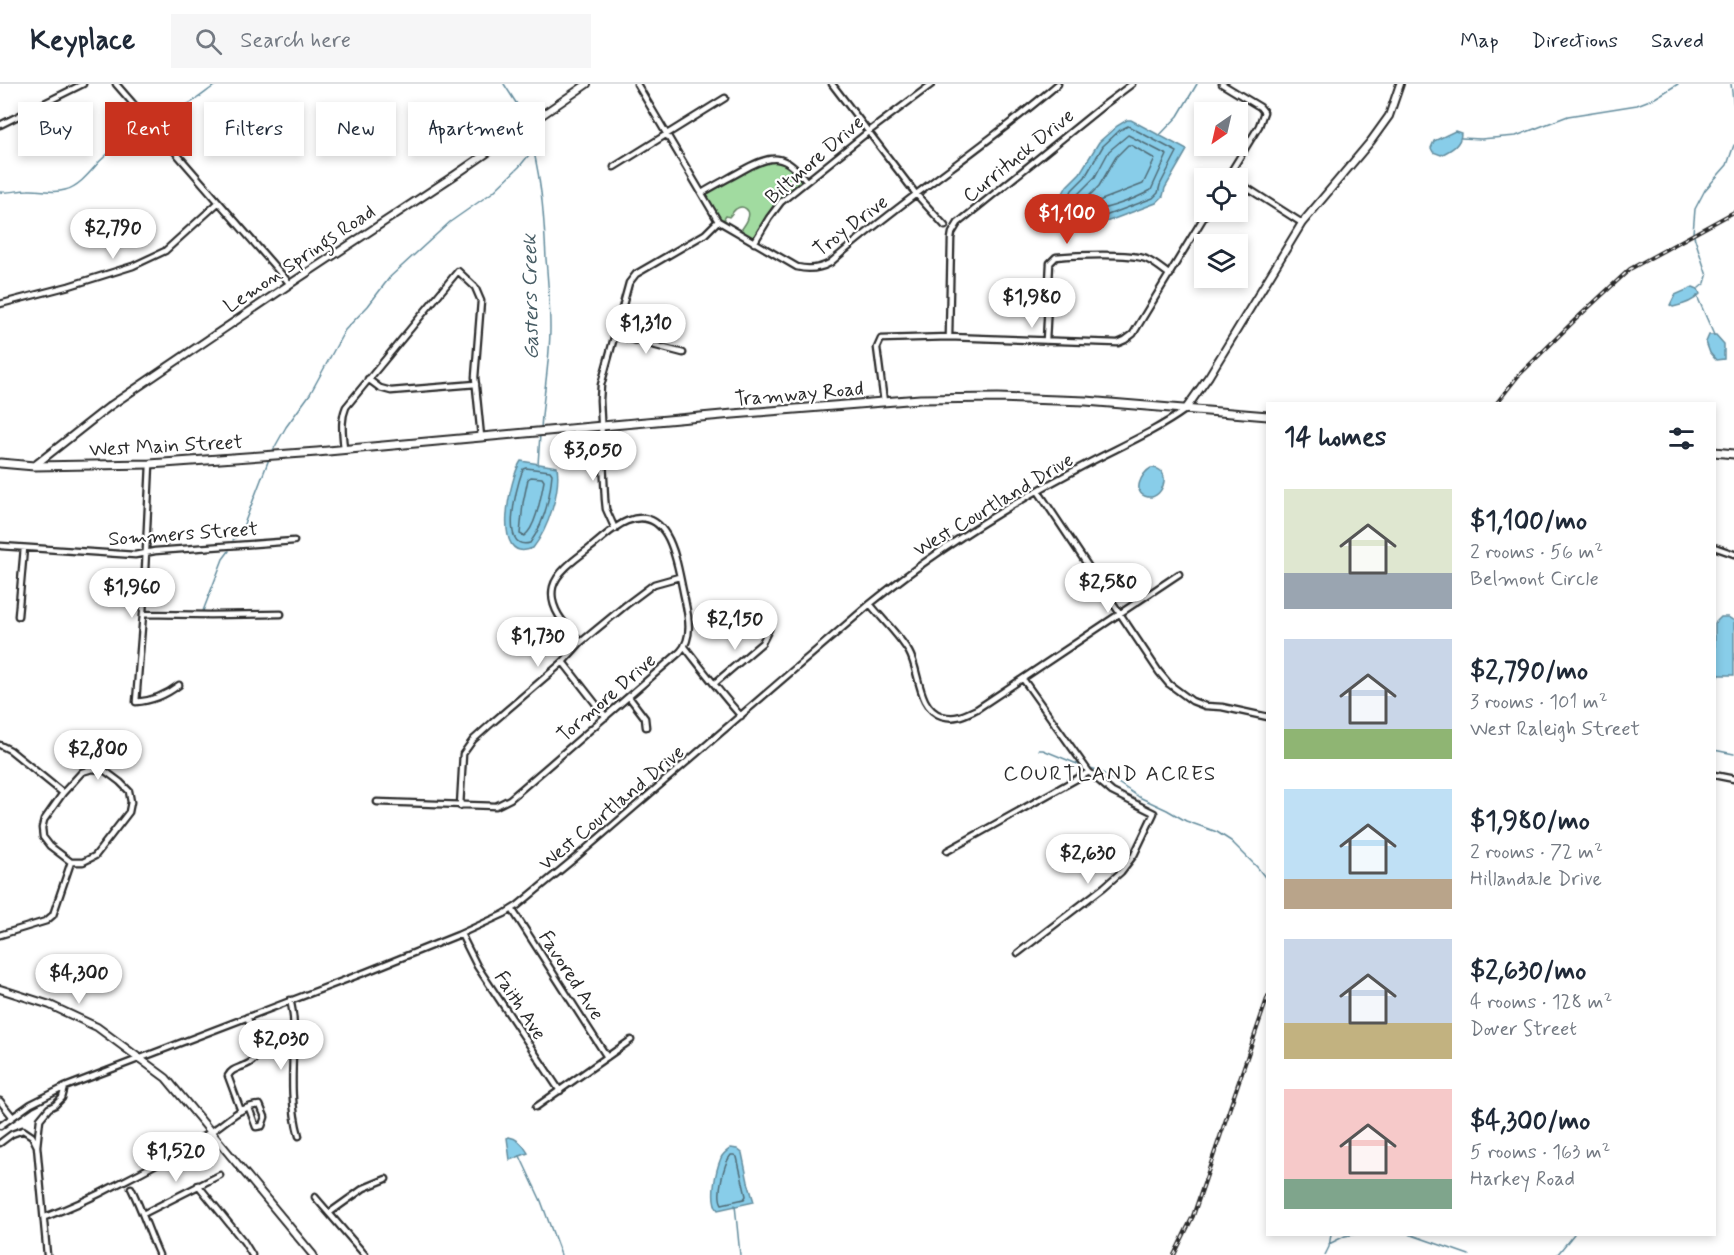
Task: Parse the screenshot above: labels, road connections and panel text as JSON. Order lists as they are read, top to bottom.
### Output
{
  "streets": {
    "main road": ["Tramway Road", "West Main Street"],
    "street": [
      "Currituck Drive",
      "Biltmore Drive",
      "Troy Drive",
      "Lemon Springs Road",
      "West Courtland Drive",
      "Sommers Street",
      "Tormore Drive",
      "Favored Ave",
      "Faith Ave"
    ]
  },
  "crossings": [
    ["Biltmore Drive", "Troy Drive"],
    ["Lemon Springs Road", "West Main Street"],
    ["Tramway Road", "West Main Street"],
    ["Tramway Road", "West Courtland Drive"],
    ["West Courtland Drive", "Favored Ave"],
    ["West Courtland Drive", "Faith Ave"]
  ],
  "districts": ["COURTLAND ACRES"],
  "water": ["Gasters Creek"],
  "north": "bottom left",
  "page": {
    "header": "Keyplace",
    "search": "Search here",
    "nav": ["Map", "Directions", "Saved"],
    "chip": [
      "Buy",
      "Rent",
      "Filters",
      "New",
      "Apartment"
    ],
    "price": [
      "$1,100",
      "$2,790",
      "$1,980",
      "$1,310",
      "$3,050",
      "$2,580",
      "$1,960",
      "$2,150",
      "$1,730",
      "$2,800",
      "$2,630",
      "$4,300",
      "$2,030",
      "$1,520"
    ],
    "heading": "14 homes",
    "list": [
      {
        "name": "$1,100/mo",
        "note": "2 rooms · 56 m² · Belmont Circle"
      },
      {
        "name": "$2,790/mo",
        "note": "3 rooms · 101 m² · West Raleigh Street"
      },
      {
        "name": "$1,980/mo",
        "note": "2 rooms · 72 m² · Hillandale Drive"
      },
      {
        "name": "$2,630/mo",
        "note": "4 rooms · 128 m² · Dover Street"
      },
      {
        "name": "$4,300/mo",
        "note": "5 rooms · 163 m² · Harkey Road"
      }
    ]
  }
}
